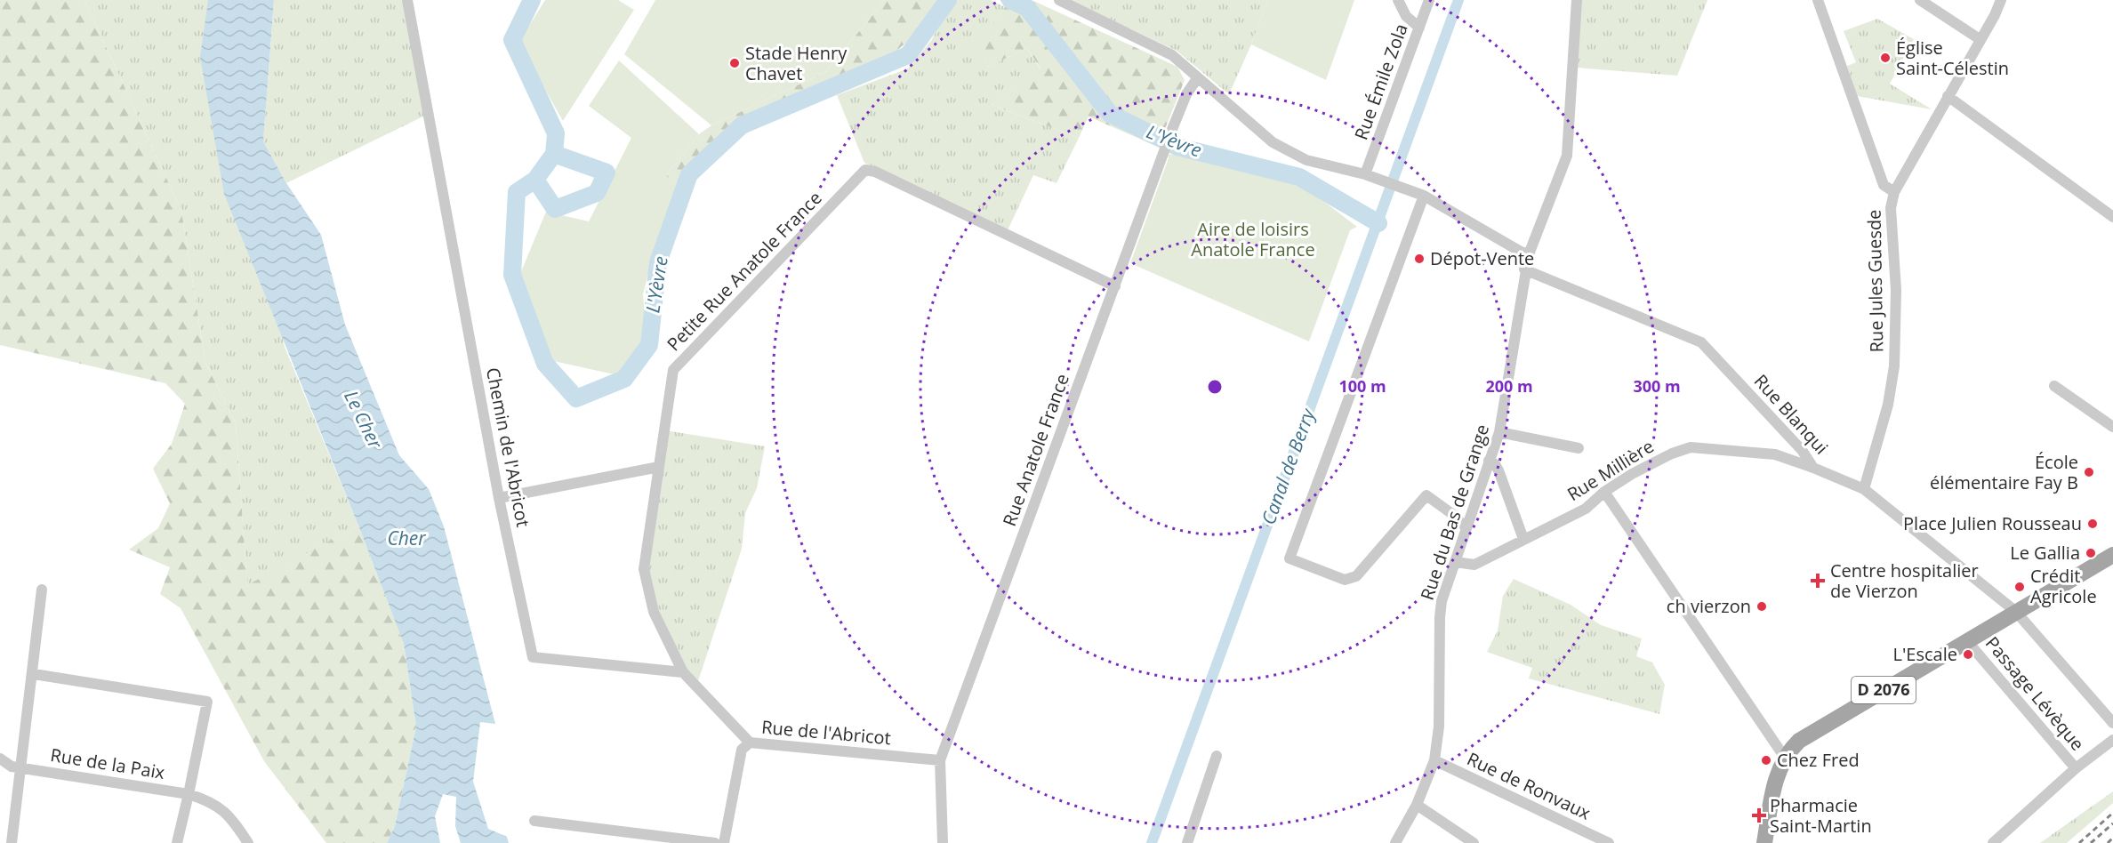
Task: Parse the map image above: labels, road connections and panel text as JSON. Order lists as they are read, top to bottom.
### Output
{
  "streets": {
    "main road": ["D 2076"],
    "street": [
      "Rue Émile Zola",
      "Petite Rue Anatole France",
      "Rue Jules Guesde",
      "Rue Blanqui",
      "Chemin de l'Abricot",
      "Rue Anatole France",
      "Rue Millière",
      "Rue du Bas de Grange",
      "Passage Lévèque",
      "Rue de l'Abricot",
      "Rue de la Paix",
      "Rue de Ronvaux"
    ]
  },
  "crossings": [
    ["Petite Rue Anatole France", "Chemin de l'Abricot"],
    ["Petite Rue Anatole France", "Rue Anatole France"],
    ["Rue Jules Guesde", "Rue Blanqui"],
    ["Rue Blanqui", "Rue Millière"],
    ["Rue Blanqui", "Rue du Bas de Grange"],
    ["Rue Blanqui", "D 2076"],
    ["Rue Anatole France", "Rue de l'Abricot"],
    ["Rue Millière", "Rue du Bas de Grange"],
    ["Rue du Bas de Grange", "Rue de Ronvaux"],
    ["D 2076", "Passage Lévèque"]
  ],
  "water": [
    "L'Yèvre",
    "Le Cher",
    "Canal de Berry",
    "Cher"
  ],
  "parks": ["Aire de loisirs Anatole France"],
  "places": {
    "other": [
      "Église Saint-Célestin",
      "Stade Henry Chavet",
      "Dépot-Vente",
      "École élémentaire Fay B",
      "Place Julien Rousseau",
      "Le Gallia",
      "Crédit Agricole",
      "ch vierzon",
      "L'Escale",
      "Chez Fred"
    ],
    "health": ["Centre hospitalier de Vierzon", "Pharmacie Saint-Martin"]
  },
  "rings": ["100 m", "200 m", "300 m"]
}
